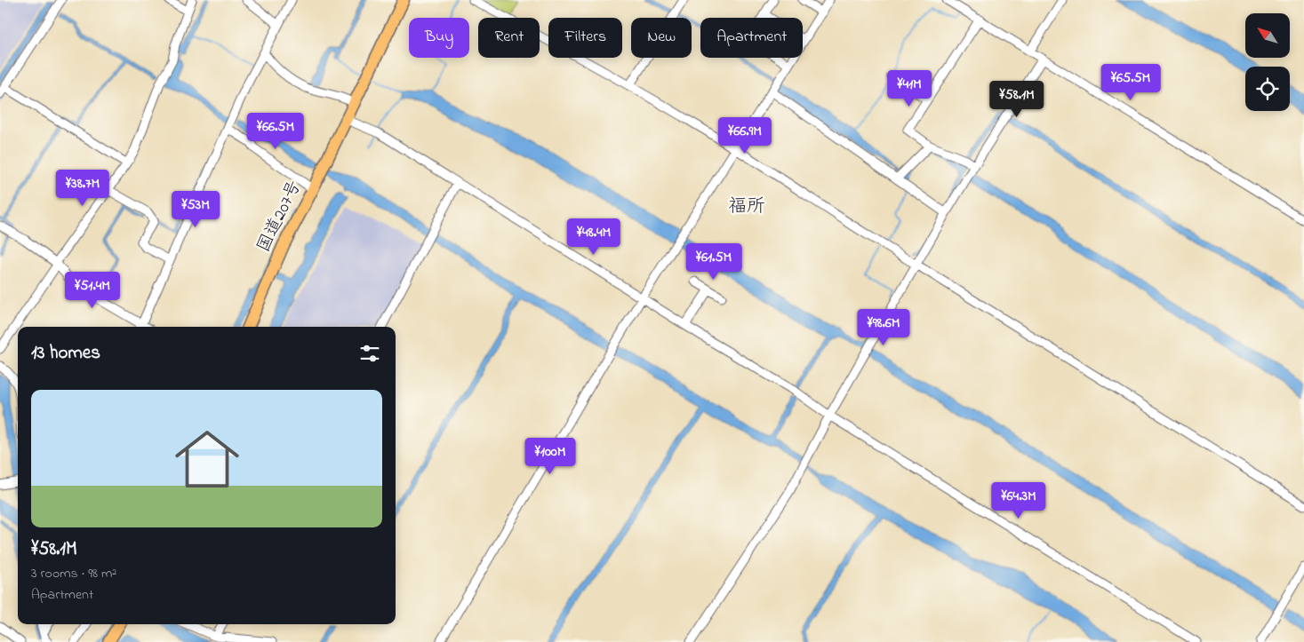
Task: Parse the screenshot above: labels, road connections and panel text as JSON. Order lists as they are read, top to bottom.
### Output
{
  "streets": {
    "highway": ["国道207号"]
  },
  "districts": ["福所"],
  "north": "top left",
  "page": {
    "chip": [
      "Buy",
      "Rent",
      "Filters",
      "New",
      "Apartment"
    ],
    "price": [
      "¥65.5M",
      "¥41M",
      "¥58.1M",
      "¥66.5M",
      "¥66.9M",
      "¥38.7M",
      "¥53M",
      "¥48.4M",
      "¥61.5M",
      "¥51.4M",
      "¥98.6M",
      "¥100M",
      "¥64.3M"
    ],
    "heading": "13 homes",
    "list": [
      {
        "name": "¥58.1M",
        "note": "3 rooms · 98 m² · Apartment"
      }
    ]
  }
}
